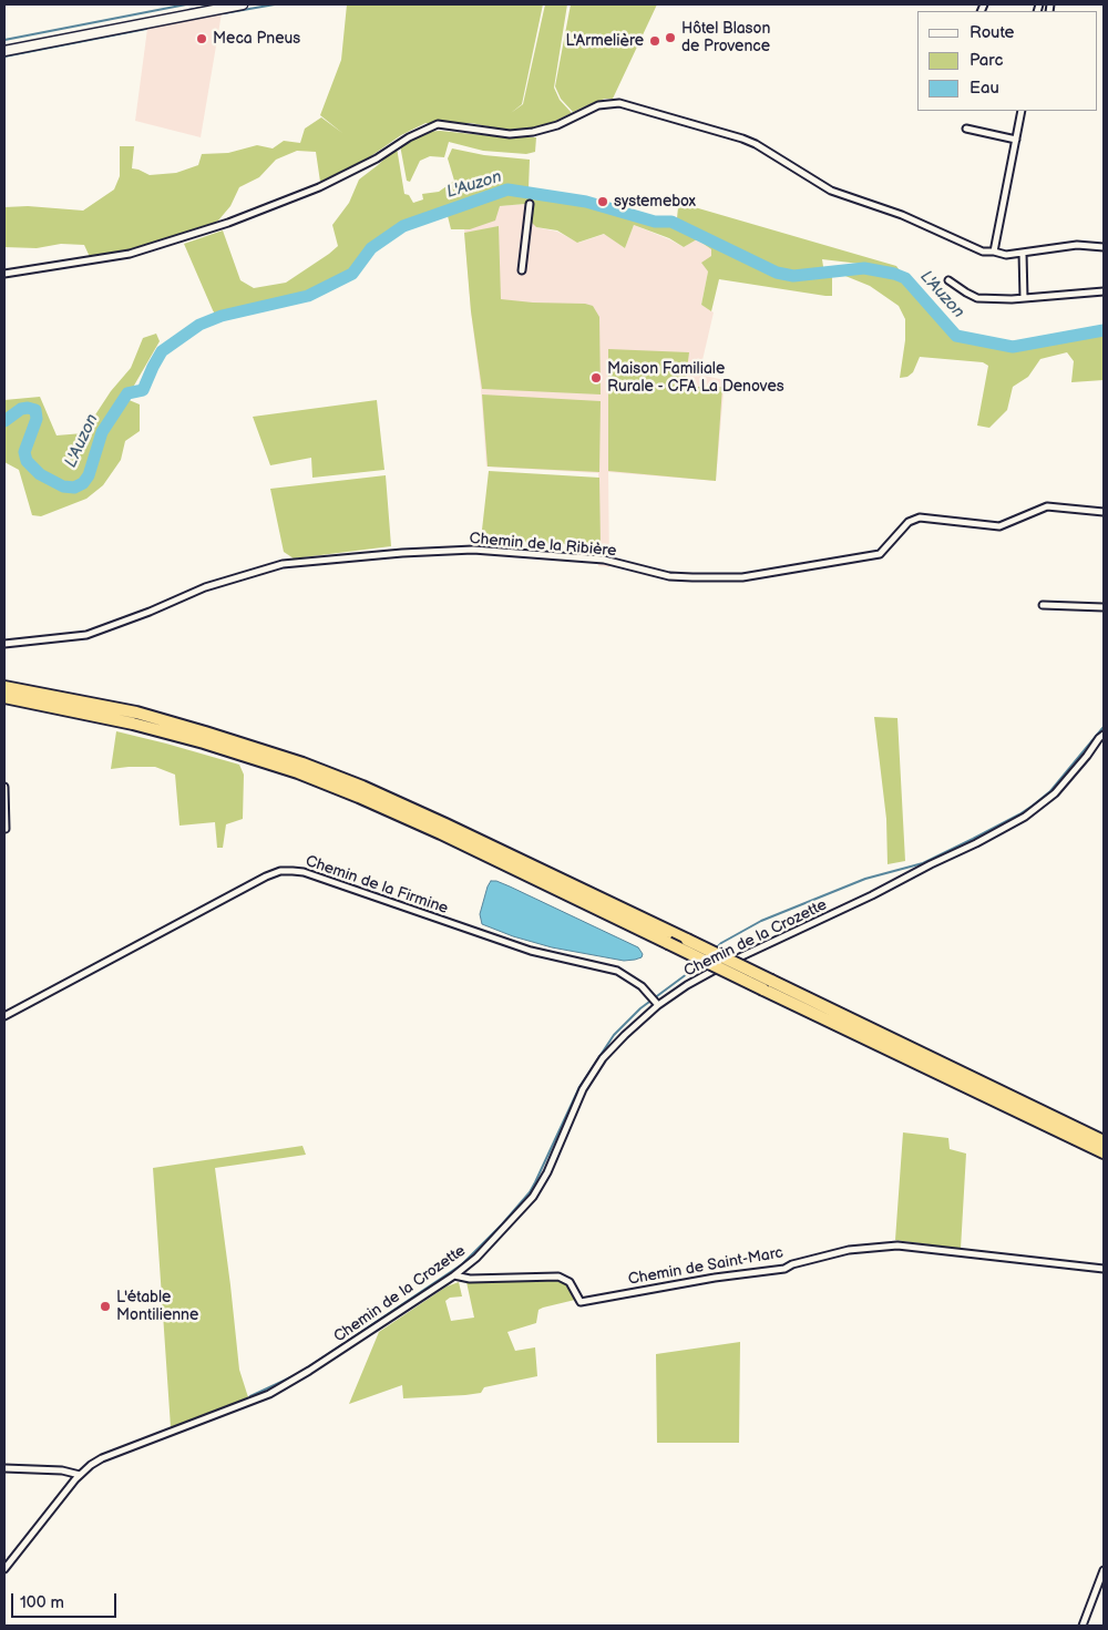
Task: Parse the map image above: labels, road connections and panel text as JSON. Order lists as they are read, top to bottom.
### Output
{
  "streets": {
    "street": [
      "Chemin de la Ribière",
      "Chemin de la Firmine",
      "Chemin de la Crozette",
      "Chemin de Saint-Marc"
    ]
  },
  "crossings": [
    ["Chemin de la Firmine", "Chemin de la Crozette"],
    ["Chemin de la Crozette", "Chemin de Saint-Marc"]
  ],
  "water": ["L'Auzon"],
  "places": [
    "Hôtel Blason de Provence",
    "Meca Pneus",
    "L'Armelière",
    "systemebox",
    "Maison Familiale Rurale - CFA La Denoves",
    "L'étable Montilienne"
  ],
  "legend": ["Route", "Parc", "Eau"],
  "scale_bar": "100 m"
}
